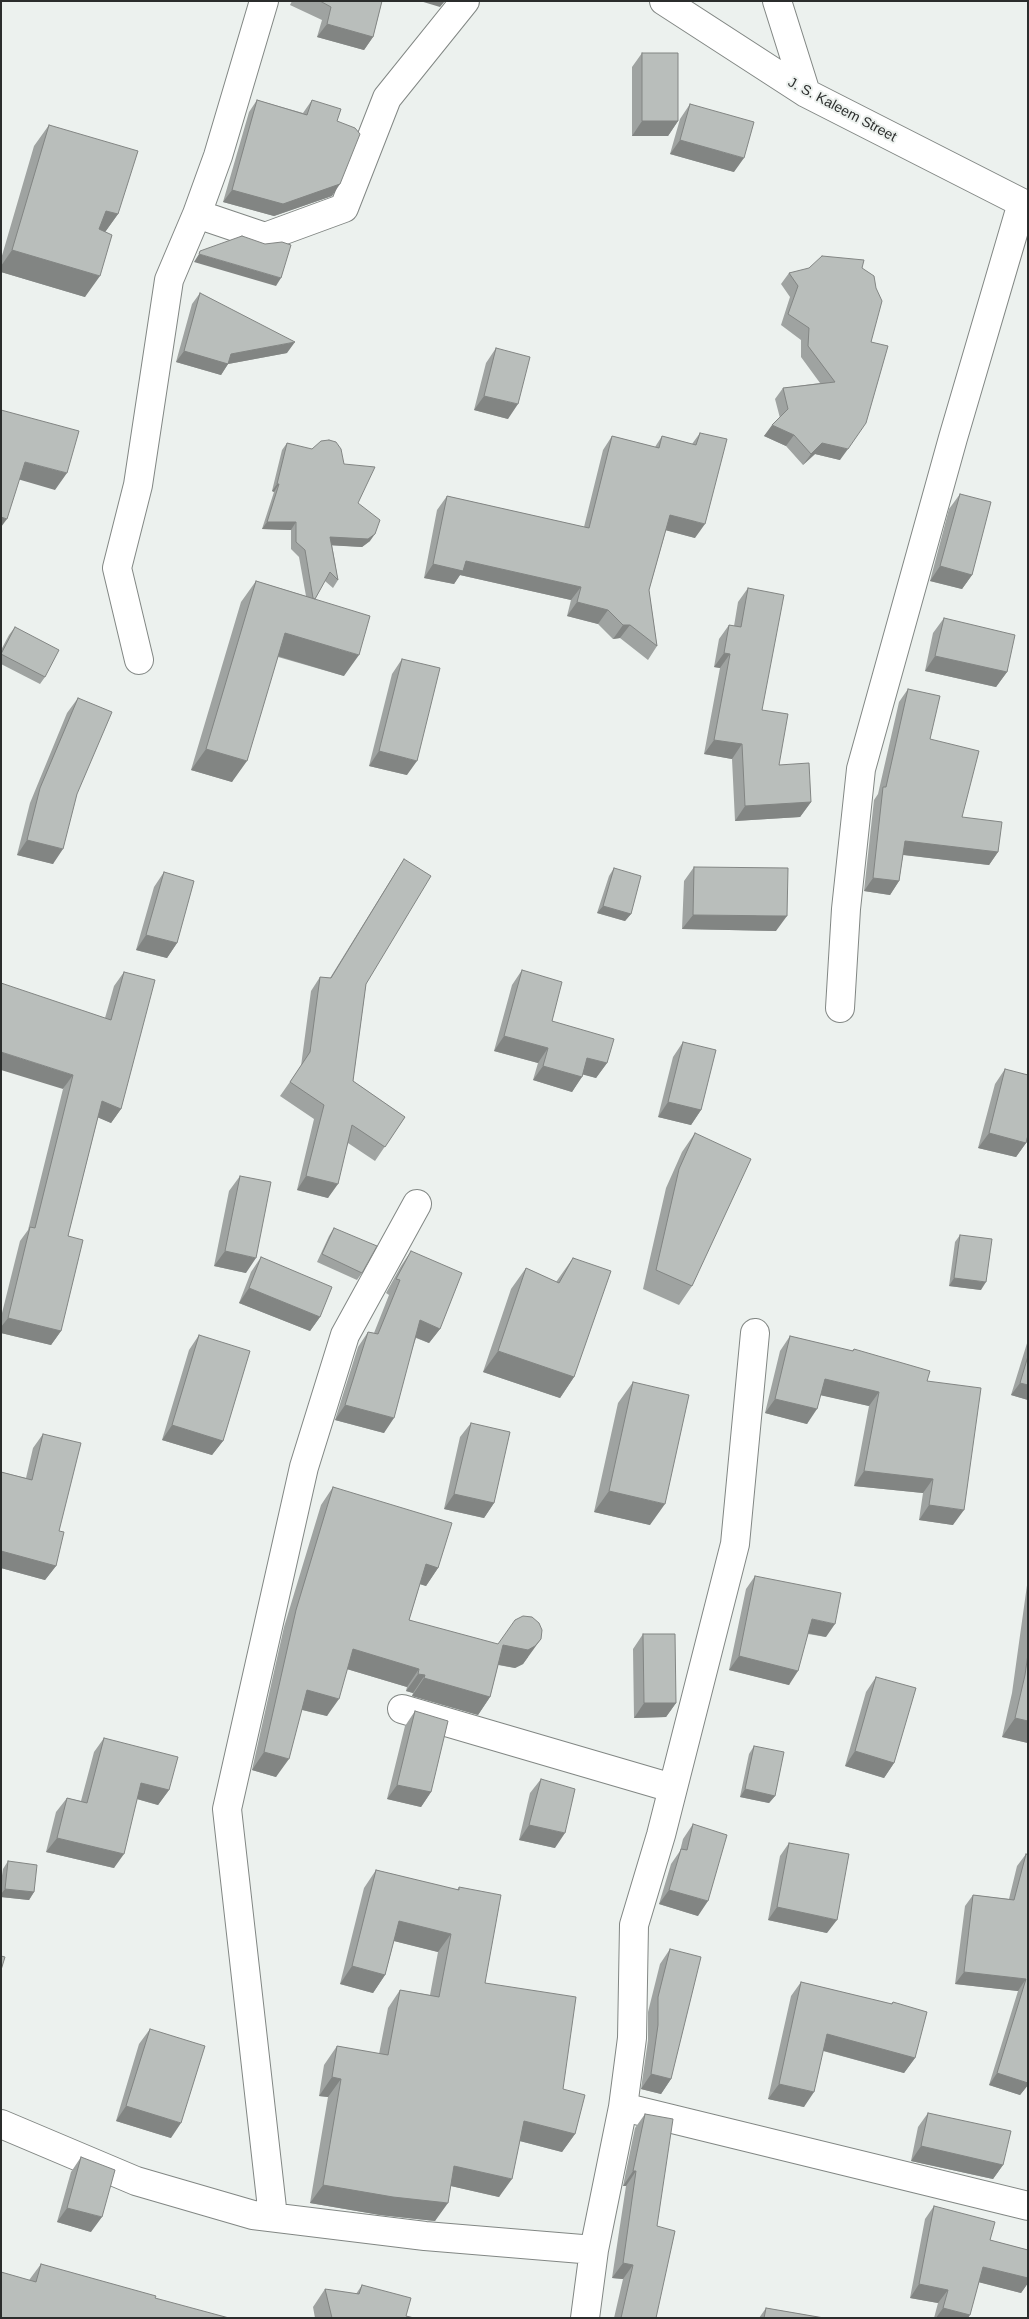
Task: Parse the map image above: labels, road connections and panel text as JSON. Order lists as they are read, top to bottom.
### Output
{
  "streets": {
    "street": ["J. S. Kaleem Street"]
  }
}
